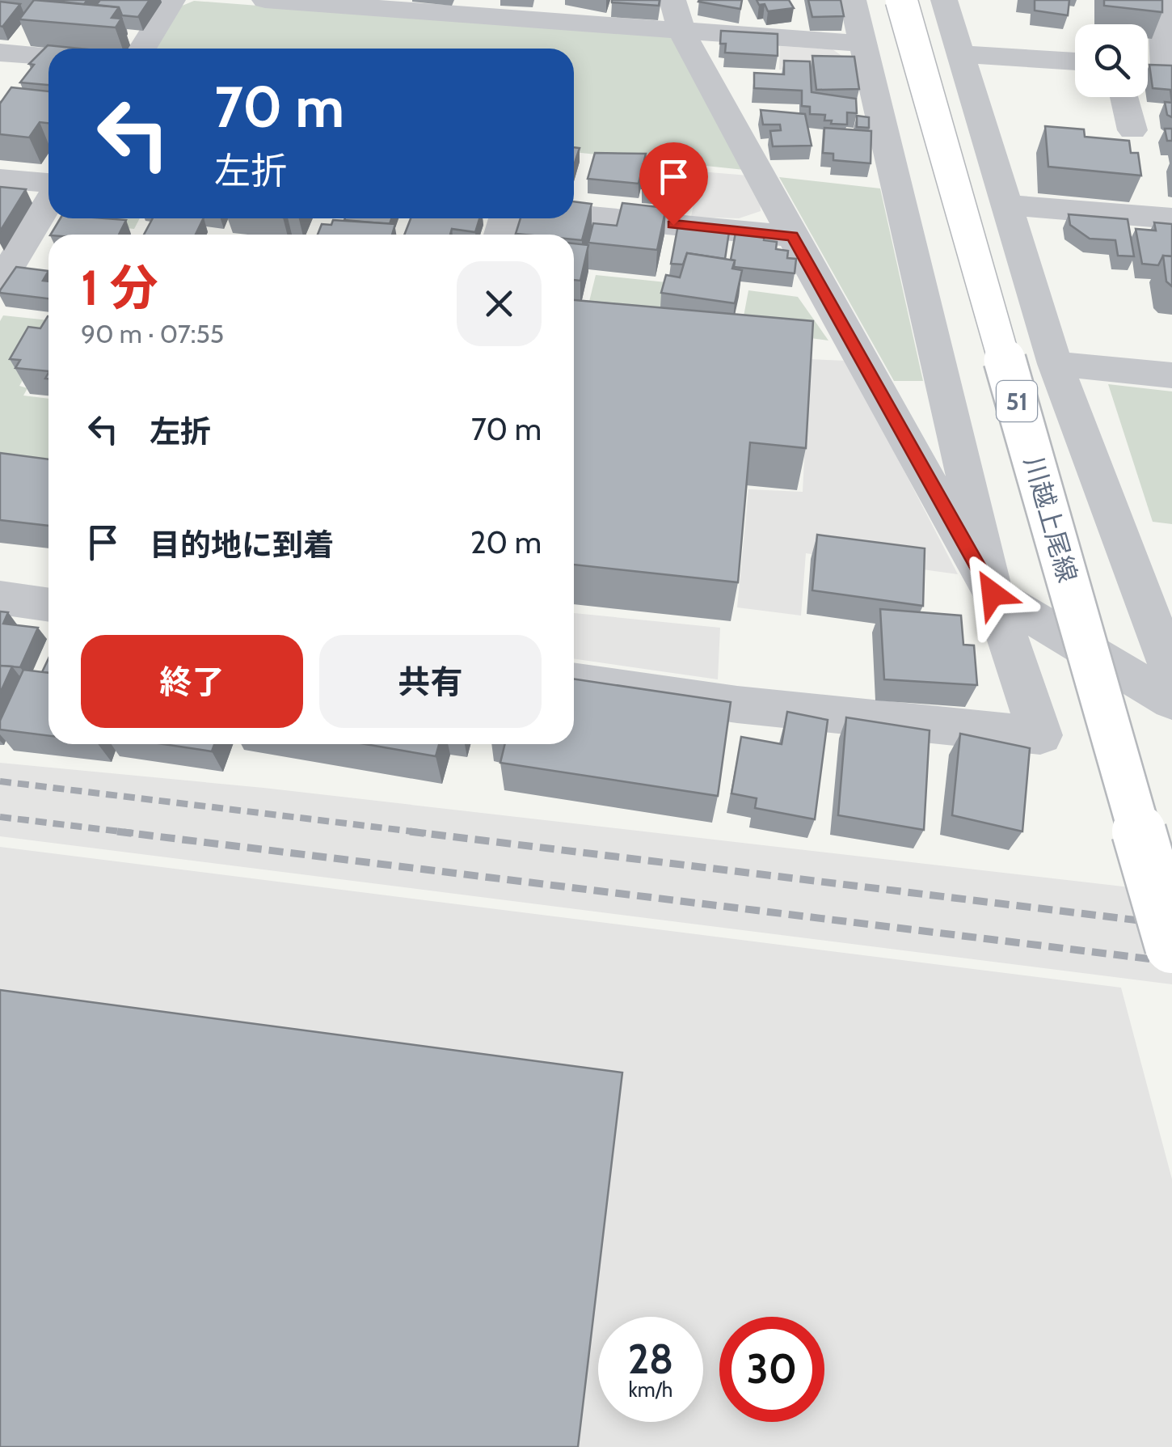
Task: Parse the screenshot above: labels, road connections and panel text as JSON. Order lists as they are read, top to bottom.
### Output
{
  "streets": {
    "main road": ["51", "川越上尾線"]
  },
  "page": {
    "turn": ["70 m", "左折"],
    "heading": ["1 分", "90 m · 07:55"],
    "list": [
      {
        "name": "左折",
        "value": "70 m"
      },
      {
        "name": "目的地に到着",
        "value": "20 m"
      }
    ],
    "buttons": ["終了", "共有"],
    "speed": "28 km/h",
    "limit": "30"
  }
}
